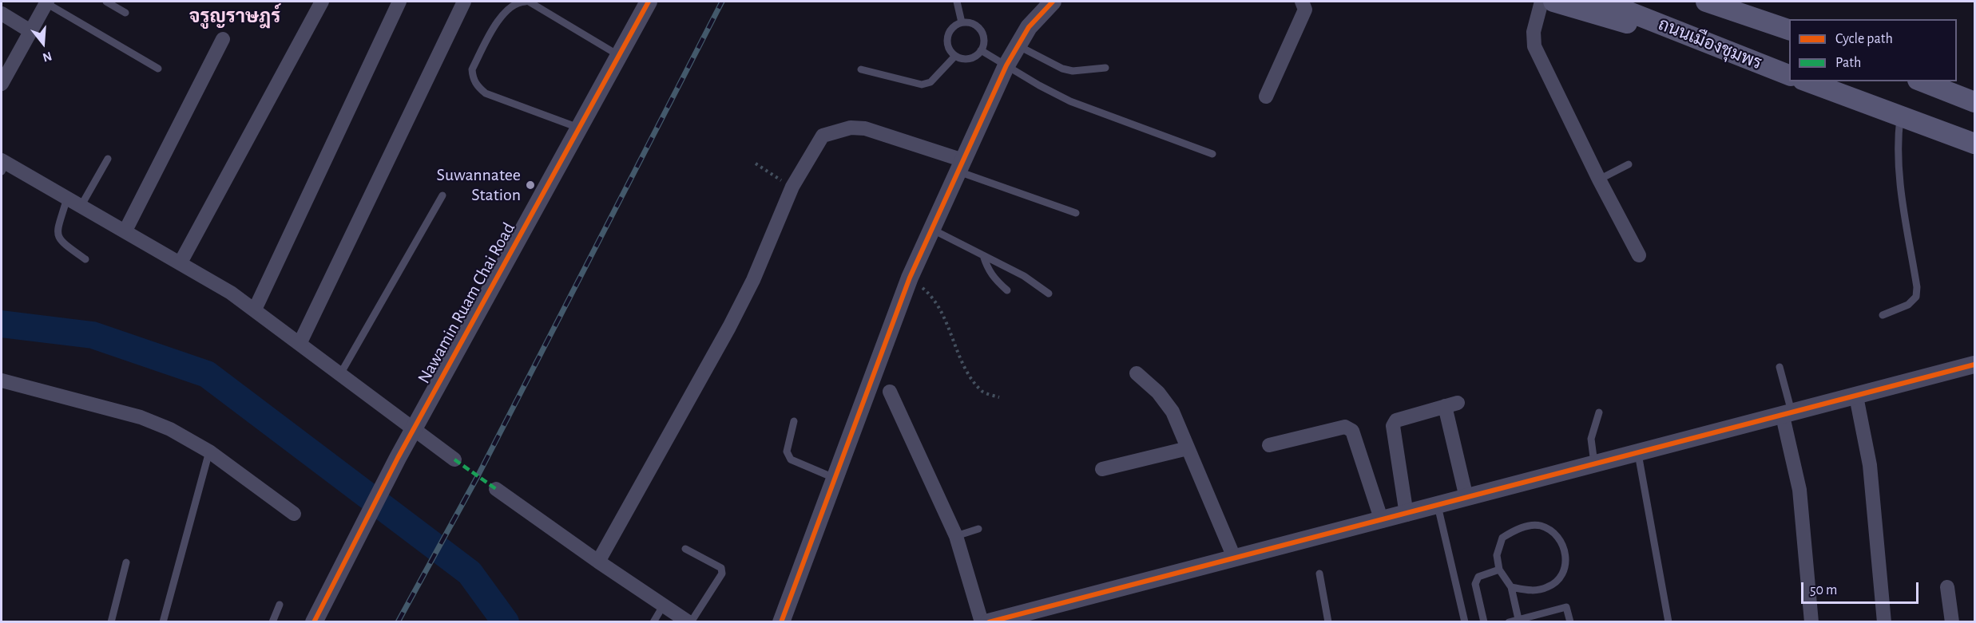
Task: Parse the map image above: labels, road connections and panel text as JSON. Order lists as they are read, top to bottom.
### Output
{
  "streets": {
    "main road": ["ถนนเมืองชุมพร"],
    "street": ["Nawamin Ruam Chai Road"]
  },
  "districts": ["จรูญราษฎร์"],
  "places": ["Suwannatee Station"],
  "legend": ["Cycle path", "Path"],
  "scale_bar": "50 m",
  "north": "bottom"
}
